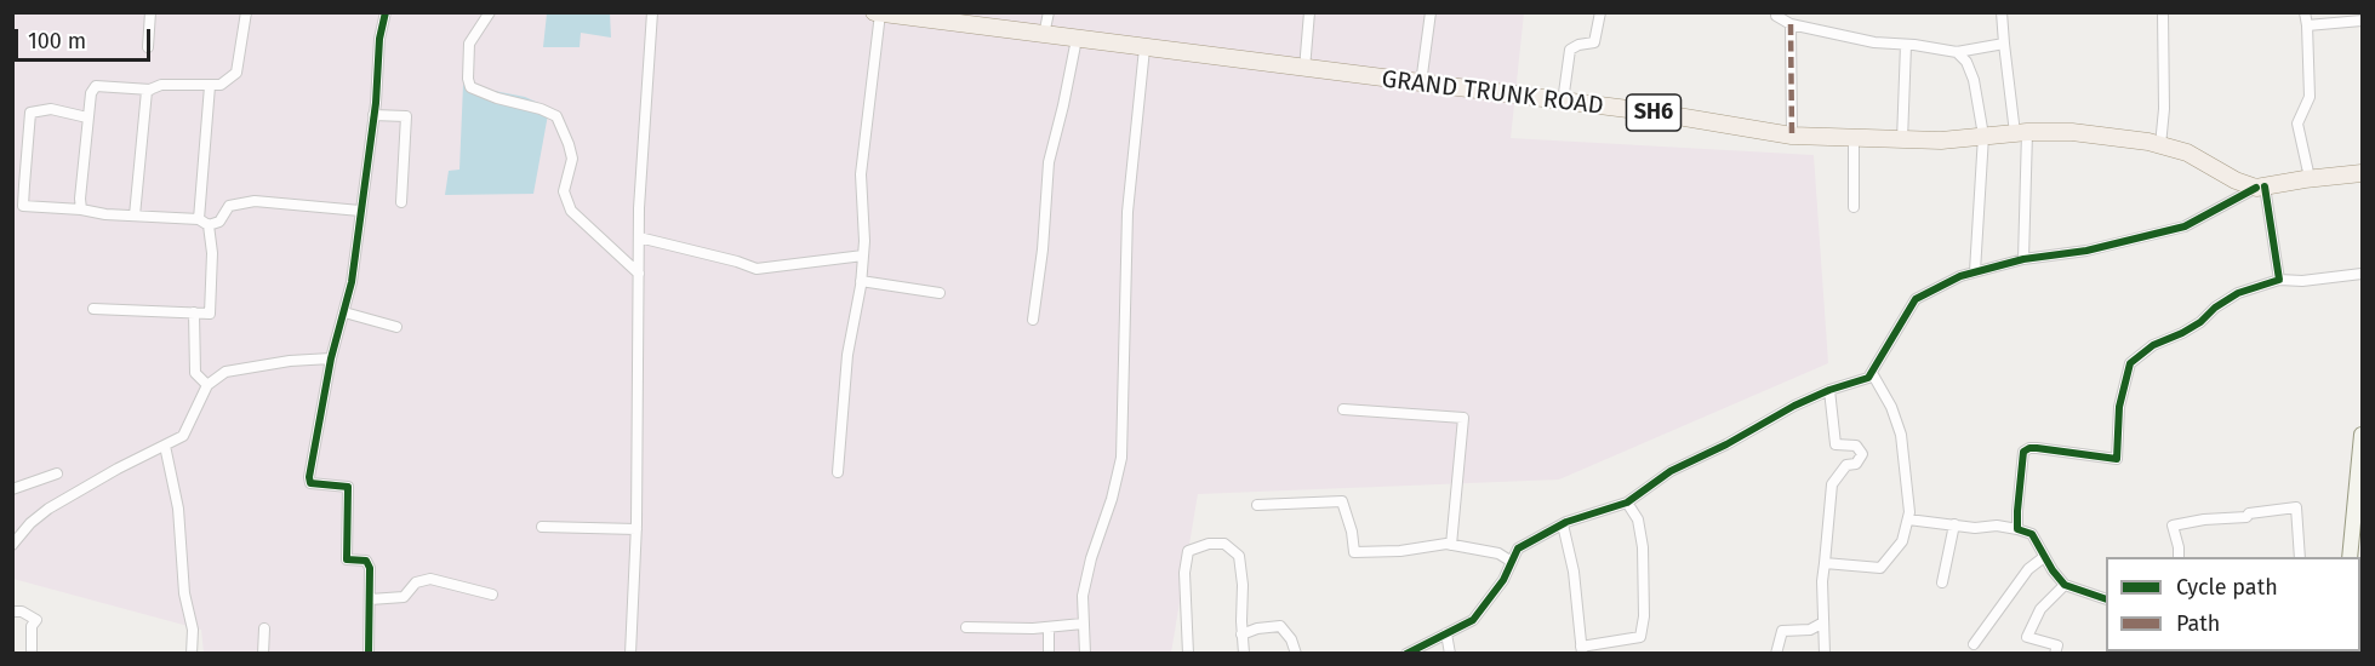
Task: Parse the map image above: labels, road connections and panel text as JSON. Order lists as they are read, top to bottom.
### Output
{
  "streets": {
    "main road": ["GRAND TRUNK ROAD", "SH6"]
  },
  "legend": ["Cycle path", "Path"],
  "scale_bar": "100 m"
}
